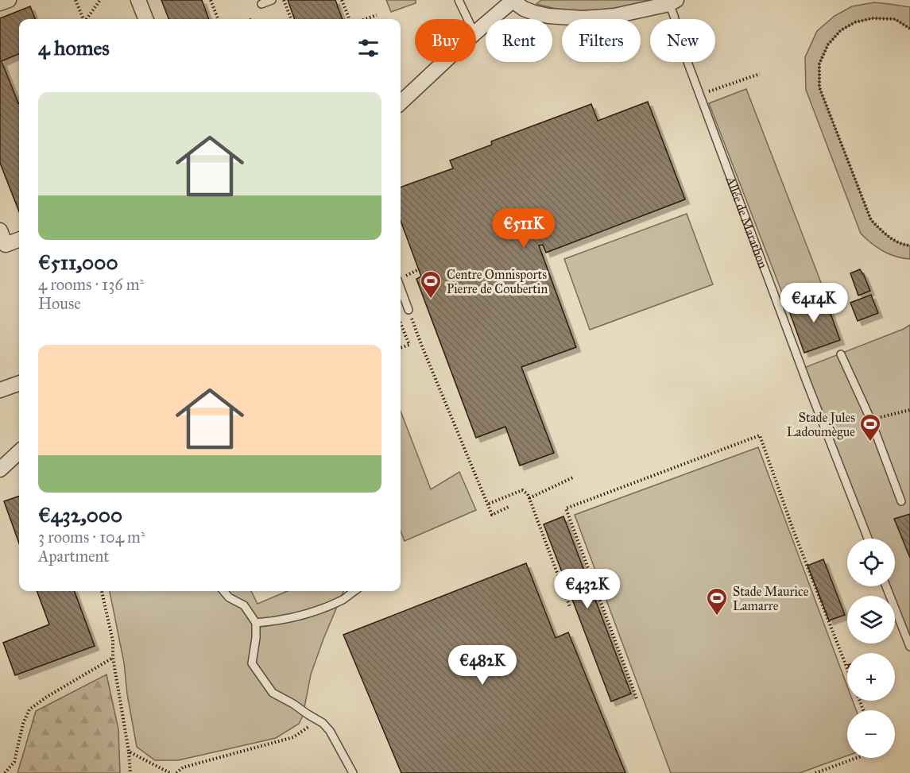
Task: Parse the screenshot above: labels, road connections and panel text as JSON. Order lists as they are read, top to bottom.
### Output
{
  "streets": {
    "street": ["Allée de Marathon"]
  },
  "places": {
    "sports": ["Centre Omnisports Pierre de Coubertin", "Stade Jules Ladoumègue", "Stade Maurice Lamarre"]
  },
  "page": {
    "chip": [
      "Buy",
      "Rent",
      "Filters",
      "New"
    ],
    "heading": "4 homes",
    "list": [
      {
        "name": "€511,000",
        "note": "4 rooms · 136 m² · House"
      },
      {
        "name": "€432,000",
        "note": "3 rooms · 104 m² · Apartment"
      }
    ],
    "price": [
      "€511K",
      "€414K",
      "€432K",
      "€482K"
    ],
    "map_buttons": ["+", "−"]
  }
}
